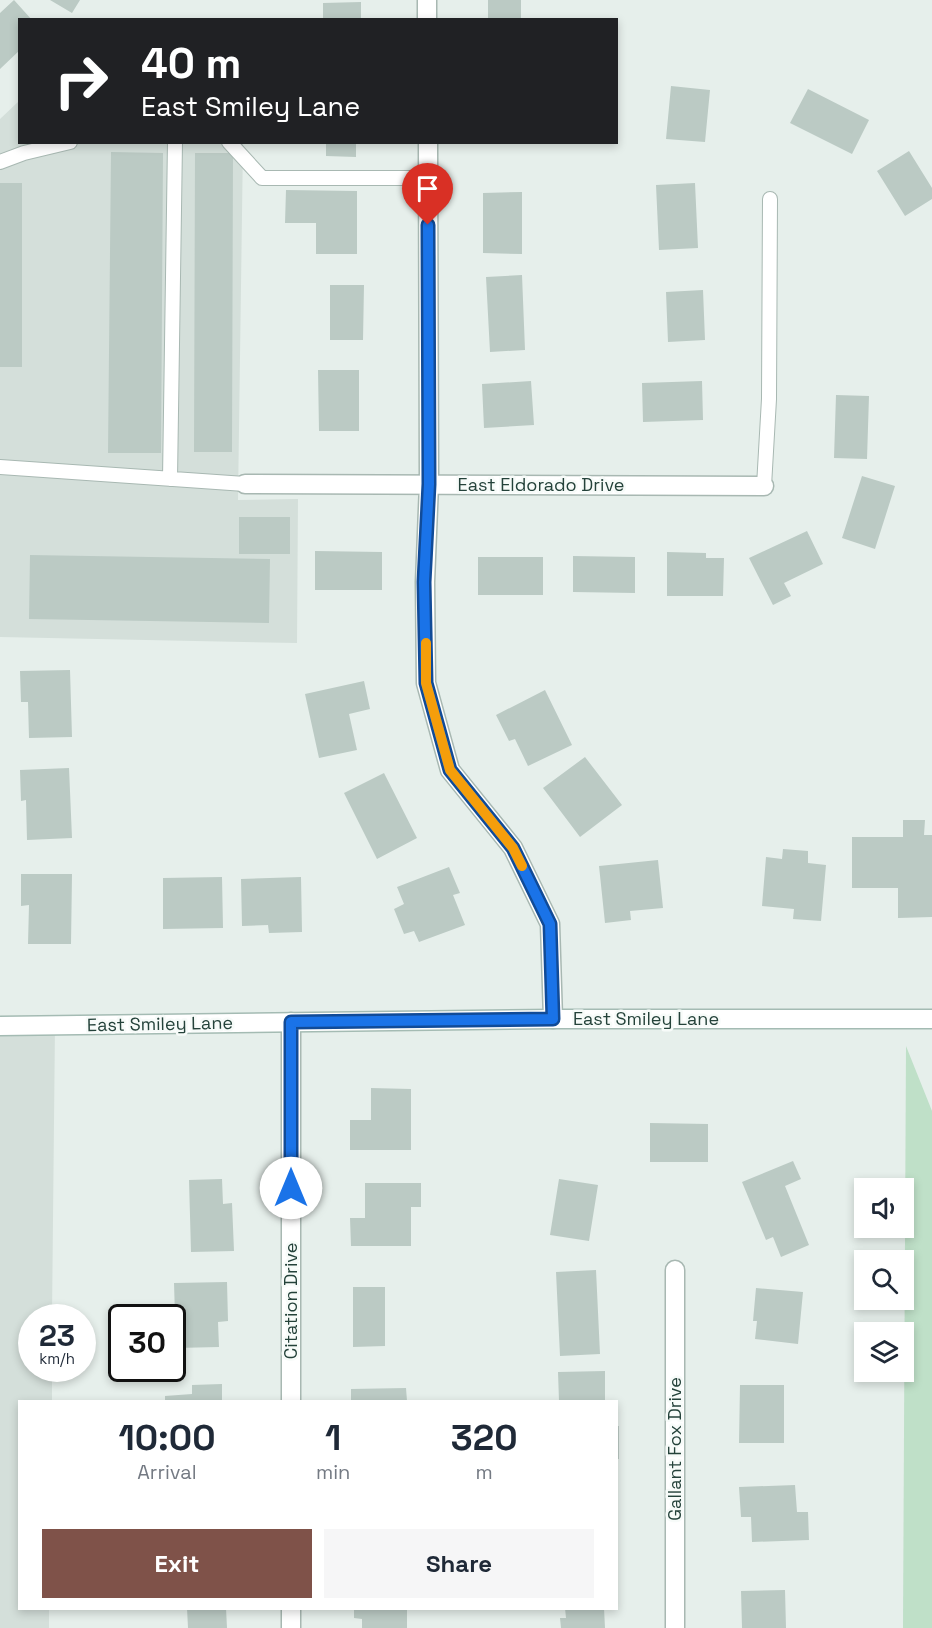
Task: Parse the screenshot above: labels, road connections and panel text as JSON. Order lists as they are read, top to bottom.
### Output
{
  "streets": {
    "street": [
      "East Eldorado Drive",
      "East Smiley Lane",
      "Citation Drive",
      "Gallant Fox Drive"
    ]
  },
  "crossings": [
    ["East Smiley Lane", "Citation Drive"]
  ],
  "page": {
    "turn": ["40 m", "East Smiley Lane"],
    "speed": "23 km/h",
    "limit": "30",
    "eta": [
      "10:00",
      "Arrival",
      "1",
      "min",
      "320",
      "m"
    ],
    "buttons": ["Exit", "Share"]
  }
}
